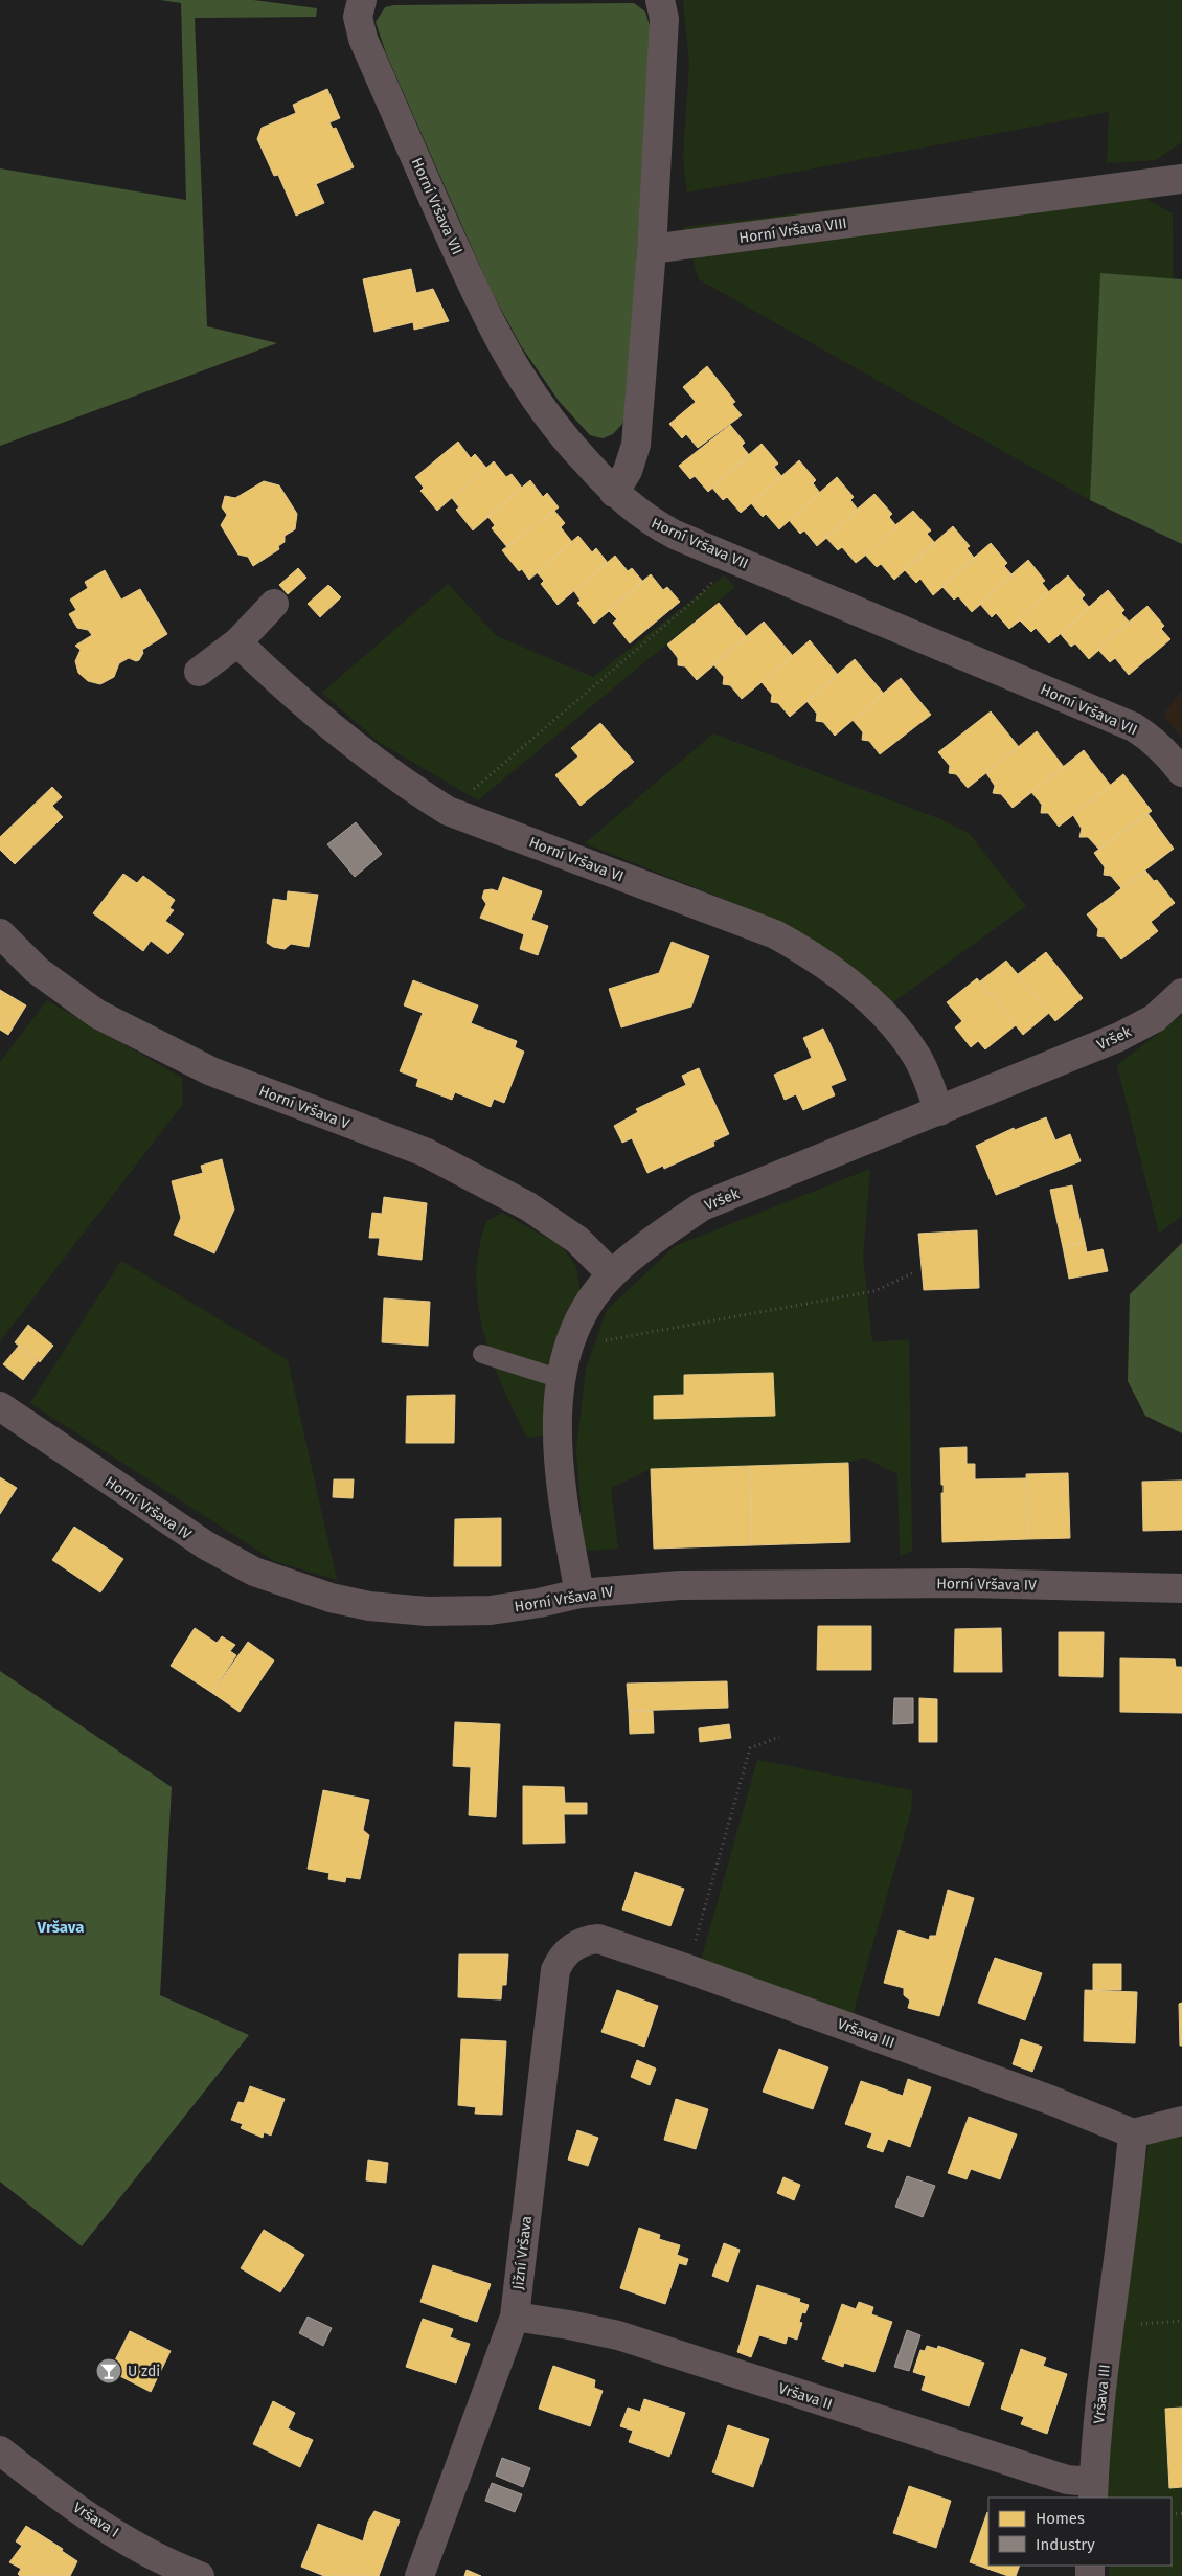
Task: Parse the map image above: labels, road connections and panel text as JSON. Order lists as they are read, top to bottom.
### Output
{
  "streets": {
    "street": [
      "Horní Vršava VII",
      "Horní Vršava VIII",
      "Horní Vršava VI",
      "Vršek",
      "Horní Vršava V",
      "Horní Vršava IV",
      "Vršava III",
      "Jižní Vršava",
      "Vršava II",
      "Vršava I"
    ]
  },
  "crossings": [
    ["Horní Vršava VI", "Vršek"],
    ["Vršek", "Horní Vršava V"],
    ["Vršek", "Horní Vršava IV"],
    ["Vršava III", "Jižní Vršava"],
    ["Vršava III", "Vršava II"],
    ["Jižní Vršava", "Vršava II"]
  ],
  "districts": ["Vršava"],
  "places": {
    "bar": ["U zdi"]
  },
  "legend": ["Homes", "Industry"]
}
